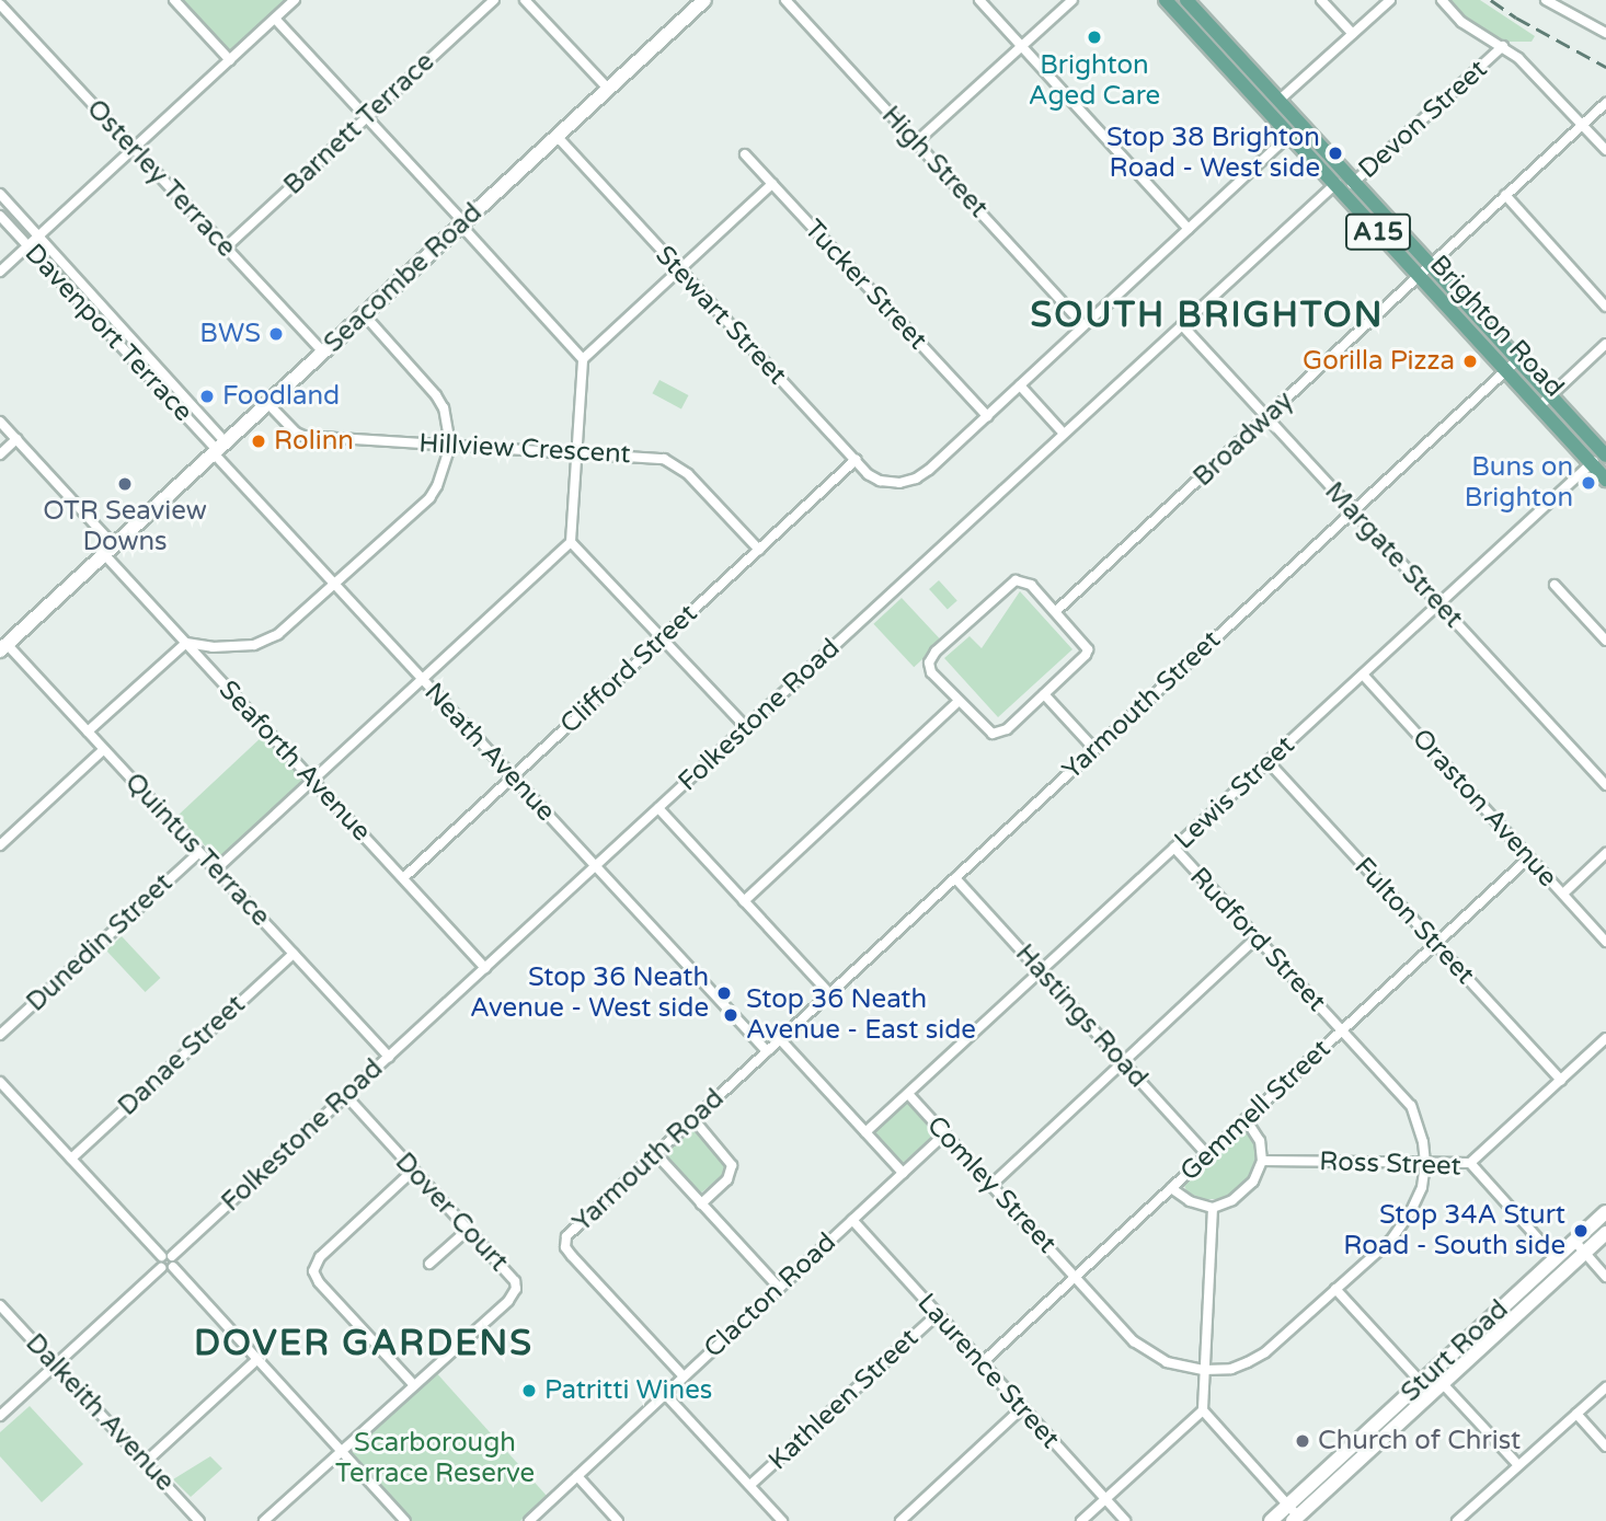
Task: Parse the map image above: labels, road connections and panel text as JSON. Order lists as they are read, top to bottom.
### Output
{
  "streets": {
    "main road": [
      "A15",
      "Seacombe Road",
      "Brighton Road",
      "Sturt Road"
    ],
    "street": [
      "Devon Street",
      "Barnett Terrace",
      "High Street",
      "Osterley Terrace",
      "Tucker Street",
      "Stewart Street",
      "Davenport Terrace",
      "Broadway",
      "Hillview Crescent",
      "Margate Street",
      "Clifford Street",
      "Yarmouth Street",
      "Folkestone Road",
      "Neath Avenue",
      "Seaforth Avenue",
      "Lewis Street",
      "Oraston Avenue",
      "Quintus Terrace",
      "Fulton Street",
      "Rudford Street",
      "Dunedin Street",
      "Hastings Road",
      "Danae Street",
      "Gemmell Street",
      "Yarmouth Road",
      "Ross Street",
      "Comley Street",
      "Dover Court",
      "Clacton Road",
      "Laurence Street",
      "Kathleen Street",
      "Dalkeith Avenue"
    ]
  },
  "crossings": [
    ["Devon Street", "Brighton Road"],
    ["Devon Street", "Folkestone Road"],
    ["Barnett Terrace", "Osterley Terrace"],
    ["Osterley Terrace", "Seacombe Road"],
    ["Seacombe Road", "Stewart Street"],
    ["Seacombe Road", "Davenport Terrace"],
    ["Seacombe Road", "Hillview Crescent"],
    ["Seacombe Road", "Neath Avenue"],
    ["Seacombe Road", "Seaforth Avenue"],
    ["Seacombe Road", "Quintus Terrace"],
    ["Tucker Street", "Stewart Street"],
    ["Stewart Street", "Clifford Street"],
    ["Brighton Road", "Broadway"],
    ["Brighton Road", "Yarmouth Street"],
    ["Brighton Road", "Folkestone Road"],
    ["Brighton Road", "Lewis Street"],
    ["Davenport Terrace", "Neath Avenue"],
    ["Broadway", "Margate Street"],
    ["Hillview Crescent", "Clifford Street"],
    ["Margate Street", "Yarmouth Street"],
    ["Margate Street", "Folkestone Road"],
    ["Margate Street", "Lewis Street"],
    ["Clifford Street", "Neath Avenue"],
    ["Clifford Street", "Seaforth Avenue"],
    ["Yarmouth Street", "Neath Avenue"],
    ["Yarmouth Street", "Hastings Road"],
    ["Yarmouth Street", "Yarmouth Road"],
    ["Folkestone Road", "Neath Avenue"],
    ["Folkestone Road", "Seaforth Avenue"],
    ["Folkestone Road", "Quintus Terrace"],
    ["Folkestone Road", "Dover Court"],
    ["Neath Avenue", "Yarmouth Road"],
    ["Lewis Street", "Oraston Avenue"],
    ["Lewis Street", "Fulton Street"],
    ["Lewis Street", "Rudford Street"],
    ["Lewis Street", "Hastings Road"],
    ["Lewis Street", "Comley Street"],
    ["Oraston Avenue", "Gemmell Street"],
    ["Quintus Terrace", "Dunedin Street"],
    ["Quintus Terrace", "Danae Street"],
    ["Fulton Street", "Gemmell Street"],
    ["Rudford Street", "Gemmell Street"],
    ["Rudford Street", "Ross Street"],
    ["Hastings Road", "Gemmell Street"],
    ["Gemmell Street", "Comley Street"],
    ["Gemmell Street", "Laurence Street"],
    ["Yarmouth Road", "Clacton Road"],
    ["Ross Street", "Sturt Road"],
    ["Comley Street", "Clacton Road"],
    ["Clacton Road", "Laurence Street"],
    ["Laurence Street", "Kathleen Street"]
  ],
  "districts": ["SOUTH BRIGHTON", "DOVER GARDENS"],
  "parks": ["Scarborough Terrace Reserve"],
  "places": [
    "Brighton Aged Care",
    "Stop 38 Brighton Road - West side",
    "BWS",
    "Gorilla Pizza",
    "Foodland",
    "Rolinn",
    "Buns on Brighton",
    "OTR Seaview Downs",
    "Stop 36 Neath Avenue - West side",
    "Stop 36 Neath Avenue - East side",
    "Stop 34A Sturt Road - South side",
    "Patritti Wines",
    "Church of Christ"
  ]
}
